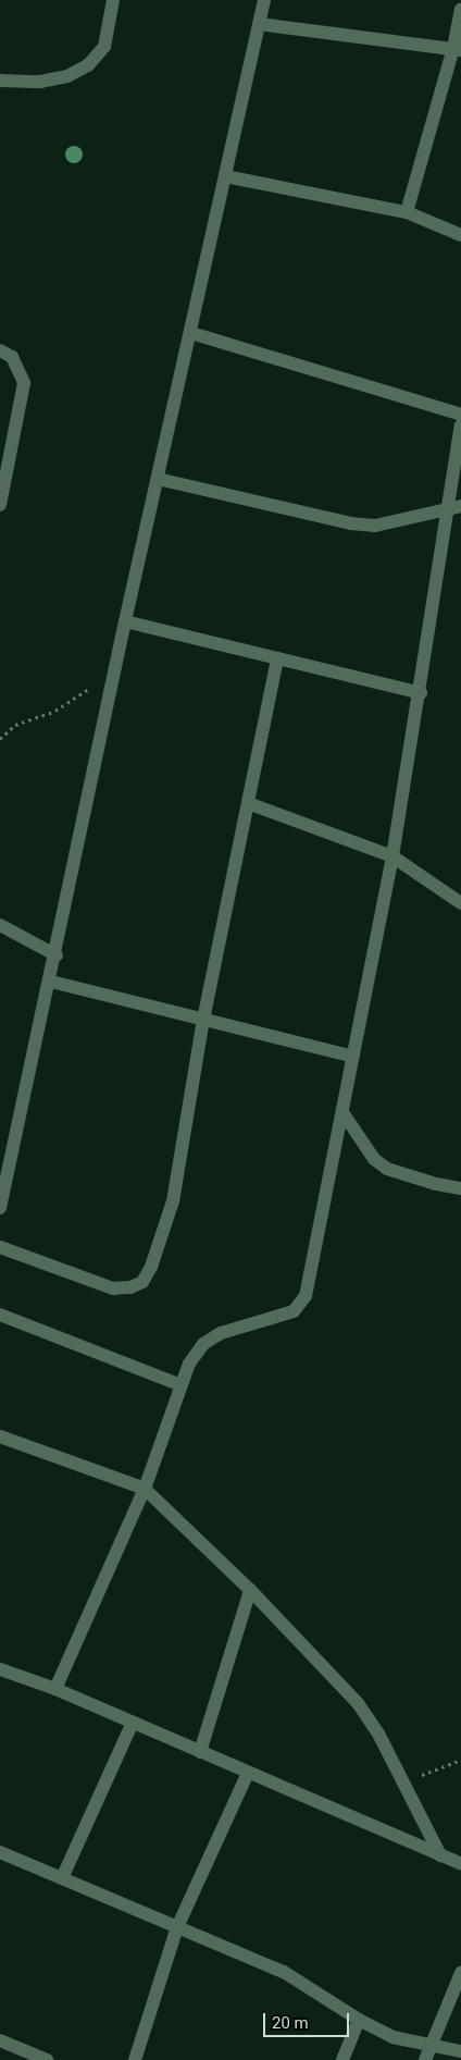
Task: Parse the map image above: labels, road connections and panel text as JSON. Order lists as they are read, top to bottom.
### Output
{
  "scale_bar": "20 m"
}
